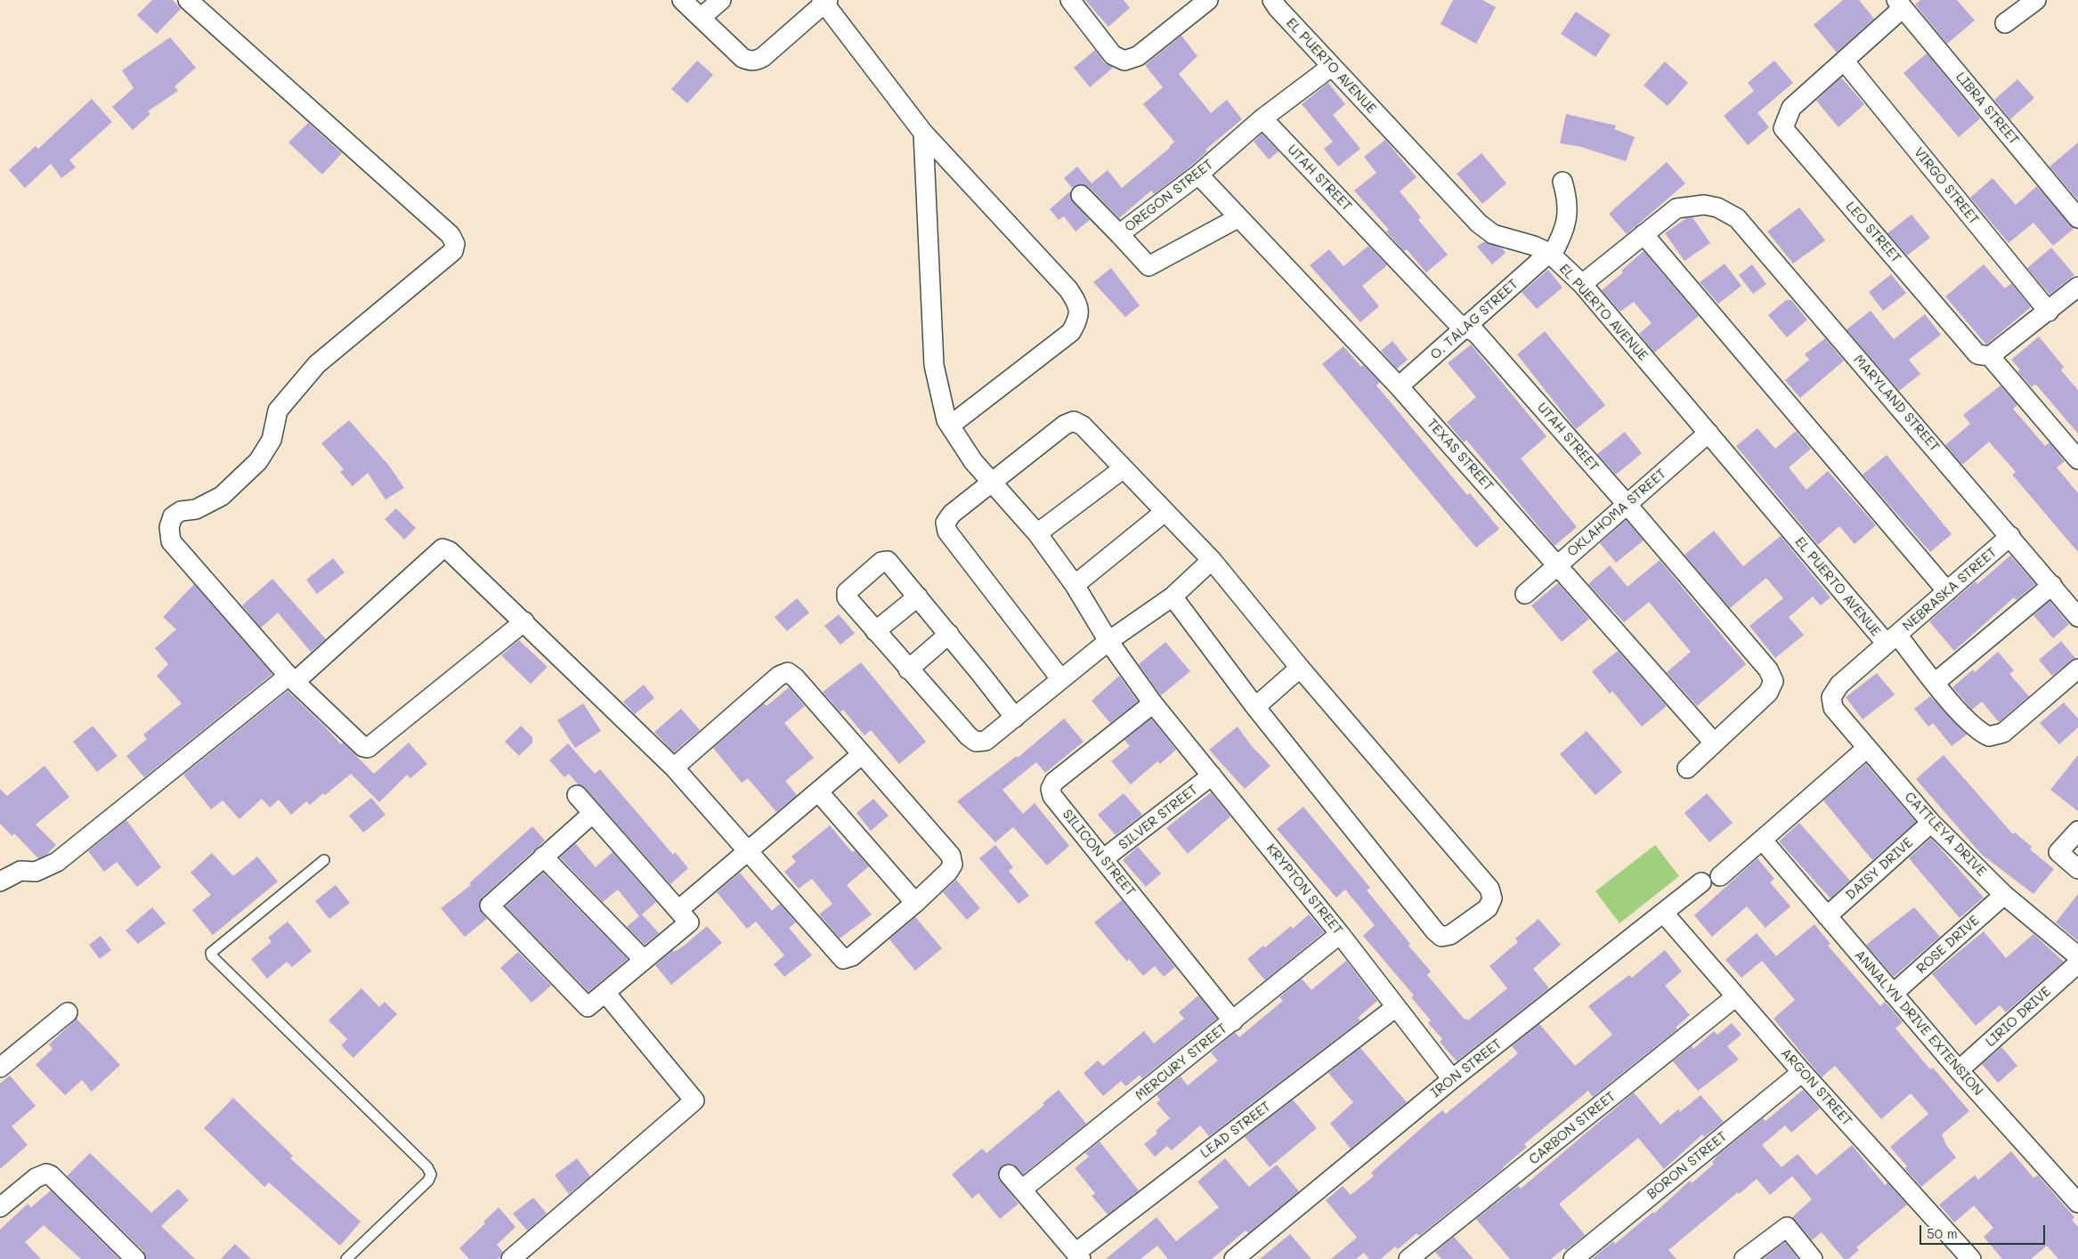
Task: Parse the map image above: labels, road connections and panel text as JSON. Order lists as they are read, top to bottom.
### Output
{
  "streets": {
    "street": [
      "EL PUERTO AVENUE",
      "LIBRA STREET",
      "UTAH STREET",
      "VIRGO STREET",
      "OREGON STREET",
      "LEO STREET",
      "O. TALAG STREET",
      "MARYLAND STREET",
      "TEXAS STREET",
      "OKLAHOMA STREET",
      "NEBRASKA STREET",
      "SILVER STREET",
      "CATTLEYA DRIVE",
      "SILICON STREET",
      "DAISY DRIVE",
      "KRYPTON STREET",
      "ROSE DRIVE",
      "LIRIO DRIVE",
      "ANNALYN DRIVE EXTENSION",
      "MERCURY STREET",
      "IRON STREET",
      "ARGON STREET",
      "CARBON STREET",
      "LEAD STREET",
      "BORON STREET"
    ]
  },
  "crossings": [
    ["EL PUERTO AVENUE", "OREGON STREET"],
    ["EL PUERTO AVENUE", "O. TALAG STREET"],
    ["EL PUERTO AVENUE", "OKLAHOMA STREET"],
    ["EL PUERTO AVENUE", "NEBRASKA STREET"],
    ["LIBRA STREET", "LEO STREET"],
    ["UTAH STREET", "OREGON STREET"],
    ["UTAH STREET", "O. TALAG STREET"],
    ["UTAH STREET", "TEXAS STREET"],
    ["UTAH STREET", "OKLAHOMA STREET"],
    ["VIRGO STREET", "LEO STREET"],
    ["OREGON STREET", "TEXAS STREET"],
    ["O. TALAG STREET", "TEXAS STREET"],
    ["MARYLAND STREET", "NEBRASKA STREET"],
    ["TEXAS STREET", "OKLAHOMA STREET"],
    ["NEBRASKA STREET", "CATTLEYA DRIVE"],
    ["SILVER STREET", "SILICON STREET"],
    ["SILVER STREET", "KRYPTON STREET"],
    ["CATTLEYA DRIVE", "DAISY DRIVE"],
    ["CATTLEYA DRIVE", "ROSE DRIVE"],
    ["SILICON STREET", "KRYPTON STREET"],
    ["SILICON STREET", "MERCURY STREET"],
    ["DAISY DRIVE", "ANNALYN DRIVE EXTENSION"],
    ["KRYPTON STREET", "MERCURY STREET"],
    ["KRYPTON STREET", "IRON STREET"],
    ["KRYPTON STREET", "LEAD STREET"],
    ["ROSE DRIVE", "ANNALYN DRIVE EXTENSION"],
    ["LIRIO DRIVE", "ANNALYN DRIVE EXTENSION"],
    ["IRON STREET", "ARGON STREET"],
    ["ARGON STREET", "CARBON STREET"],
    ["ARGON STREET", "BORON STREET"]
  ],
  "scale_bar": "50 m"
}
